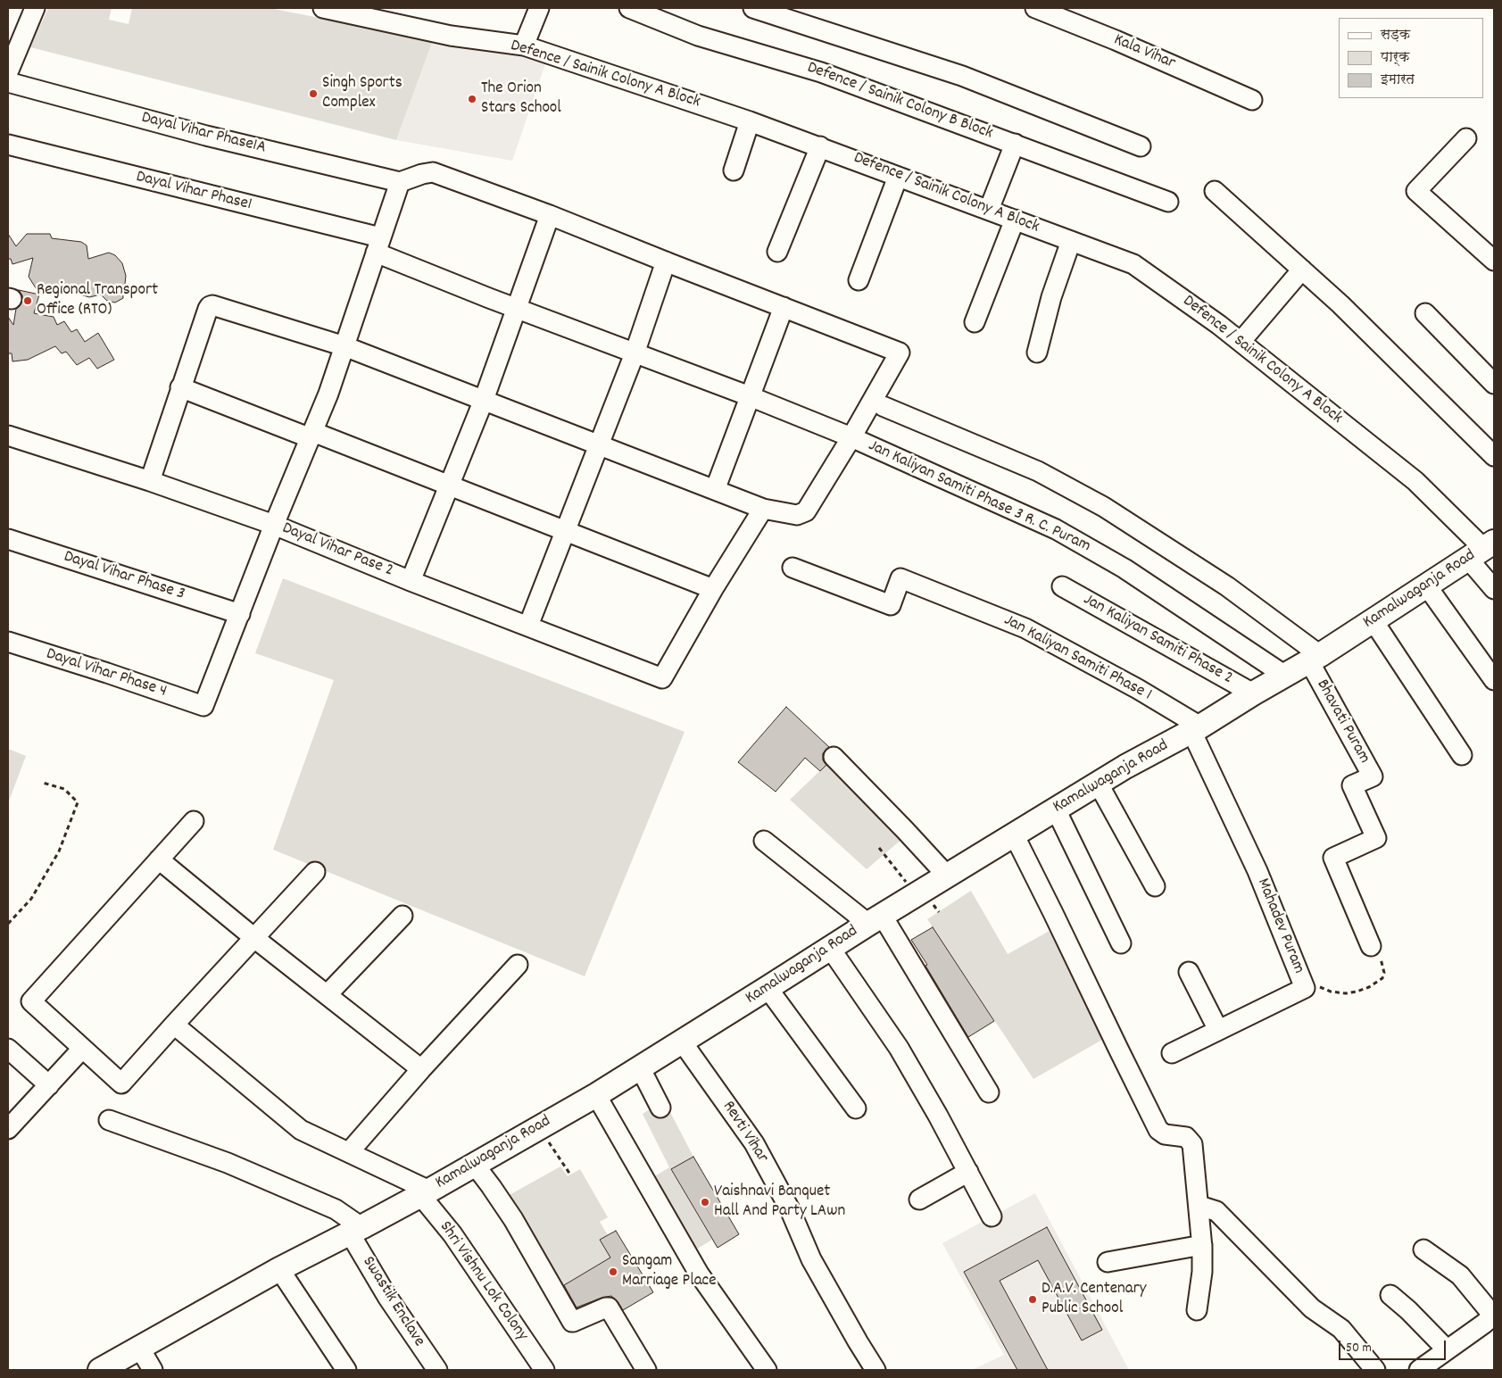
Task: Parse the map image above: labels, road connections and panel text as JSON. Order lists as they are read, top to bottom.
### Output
{
  "streets": {
    "main road": ["Kamalwaganja Road"],
    "street": [
      "Kala Vihar",
      "Defence / Sainik Colony A Block",
      "Defence / Sainik Colony B Block",
      "Dayal Vihar Phase1A",
      "Dayal Vihar Phase1",
      "Jan Kaliyan Samiti Phase 3 R. C. Puram",
      "Dayal Vihar Pase 2",
      "Dayal Vihar Phase 3",
      "Jan Kaliyan Samiti Phase 2",
      "Jan Kaliyan Samiti Phase 1",
      "Dayal Vihar Phase 4",
      "Bhavati Puram",
      "Mahadev Puram",
      "Revti Vihar",
      "Shri Vishnu Lok Colony",
      "Swastik Enclave"
    ]
  },
  "crossings": [
    ["Defence / Sainik Colony A Block", "Kamalwaganja Road"],
    ["Dayal Vihar Phase1", "Jan Kaliyan Samiti Phase 3 R. C. Puram"],
    ["Jan Kaliyan Samiti Phase 3 R. C. Puram", "Kamalwaganja Road"],
    ["Dayal Vihar Phase 3", "Dayal Vihar Phase 4"],
    ["Kamalwaganja Road", "Jan Kaliyan Samiti Phase 2"],
    ["Kamalwaganja Road", "Jan Kaliyan Samiti Phase 1"],
    ["Kamalwaganja Road", "Bhavati Puram"],
    ["Kamalwaganja Road", "Mahadev Puram"],
    ["Kamalwaganja Road", "Revti Vihar"],
    ["Kamalwaganja Road", "Shri Vishnu Lok Colony"],
    ["Kamalwaganja Road", "Swastik Enclave"],
    ["Jan Kaliyan Samiti Phase 1", "Mahadev Puram"]
  ],
  "places": [
    "Singh Sports Complex",
    "The Orion Stars School",
    "Regional Transport Office (RTO)",
    "Vaishnavi Banquet Hall And Party LAwn",
    "Sangam Marriage Place",
    "D.A.V. Centenary Public School"
  ],
  "legend": ["सड़क", "पार्क", "इमारत"],
  "scale_bar": "50 m"
}
